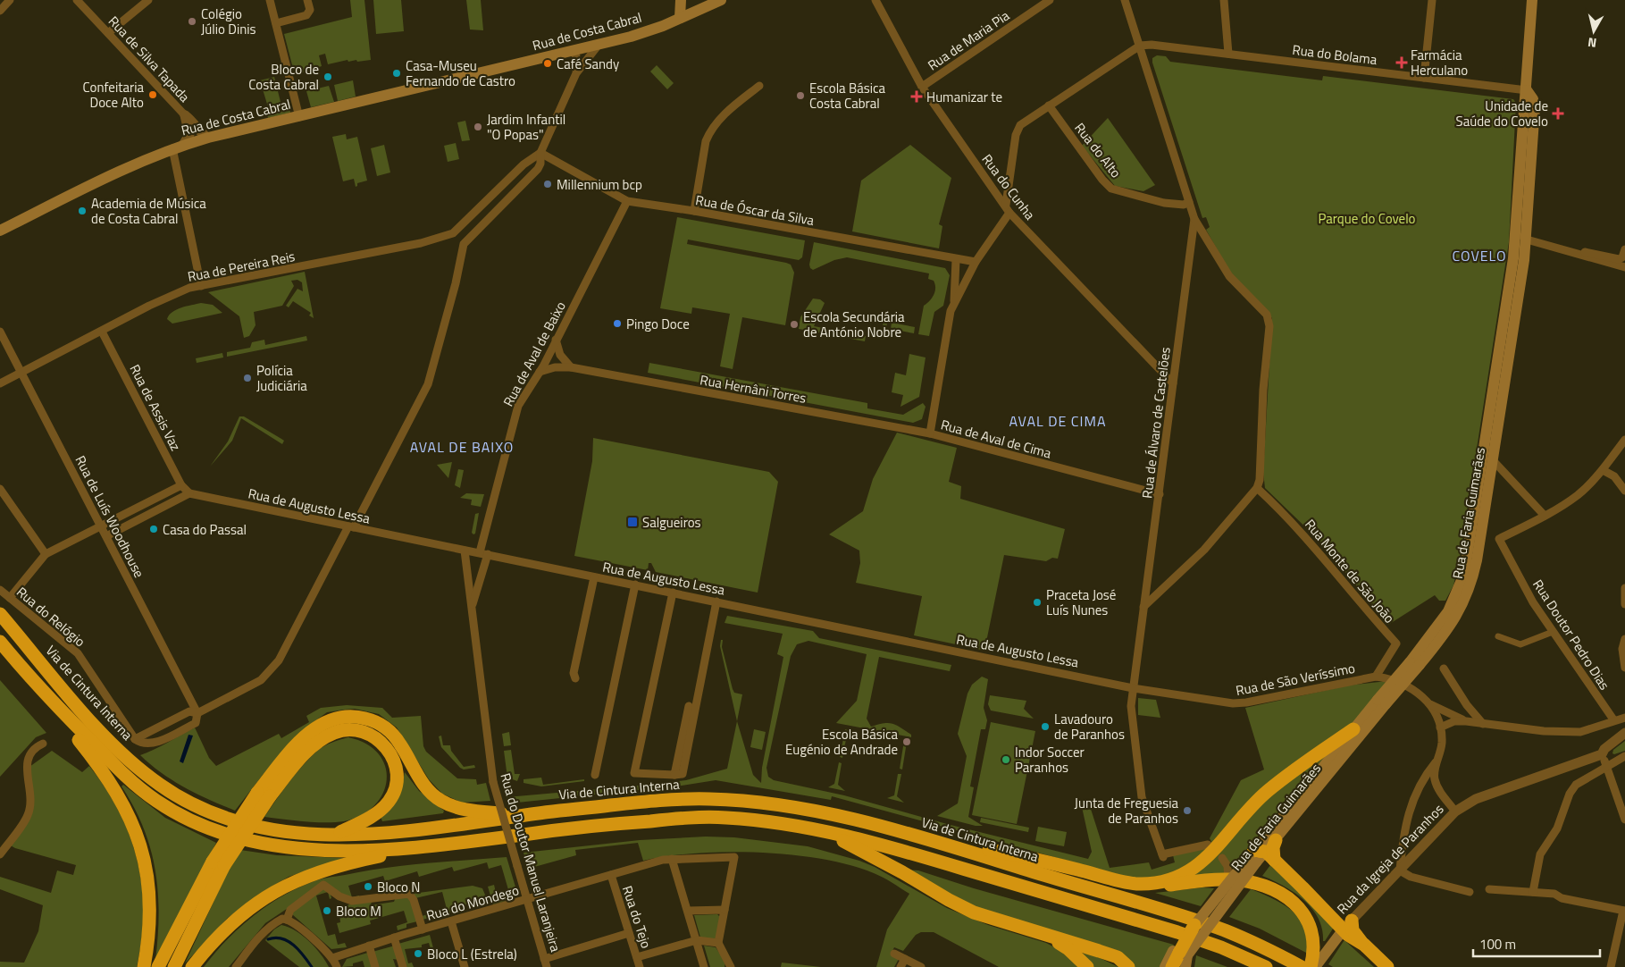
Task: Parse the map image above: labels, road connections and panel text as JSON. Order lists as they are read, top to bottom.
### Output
{
  "streets": {
    "highway": ["Via de Cintura Interna"],
    "main road": ["Rua de Costa Cabral", "Rua de Faria Guimarães", "Rua da Igreja de Paranhos"],
    "street": [
      "Rua de Maria Pia",
      "Rua do Bolama",
      "Rua de Silva Tapada",
      "Rua do Alto",
      "Rua do Cunha",
      "Rua de Óscar da Silva",
      "Rua de Pereira Reis",
      "Rua de Aval de Baixo",
      "Rua Hernâni Torres",
      "Rua de Assis Vaz",
      "Rua de Álvaro de Castelões",
      "Rua de Aval de Cima",
      "Rua de Augusto Lessa",
      "Rua de Luís Woodhouse",
      "Rua Monte de São João",
      "Rua do Relógio",
      "Rua Doutor Pedro Dias",
      "Rua de São Veríssimo",
      "Rua do Doutor Manuel Laranjeira",
      "Rua do Mondego",
      "Rua do Tejo"
    ]
  },
  "crossings": [
    ["Rua de Maria Pia", "Rua do Cunha"],
    ["Rua do Bolama", "Rua de Álvaro de Castelões"],
    ["Rua do Bolama", "Rua de Faria Guimarães"],
    ["Rua do Alto", "Rua de Álvaro de Castelões"],
    ["Rua do Cunha", "Rua de Álvaro de Castelões"],
    ["Rua do Cunha", "Rua de Aval de Cima"],
    ["Rua de Óscar da Silva", "Rua de Aval de Baixo"],
    ["Rua de Óscar da Silva", "Rua de Aval de Cima"],
    ["Rua de Pereira Reis", "Rua de Assis Vaz"],
    ["Rua de Pereira Reis", "Rua de Luís Woodhouse"],
    ["Rua de Aval de Baixo", "Rua Hernâni Torres"],
    ["Rua de Aval de Baixo", "Rua de Augusto Lessa"],
    ["Rua de Aval de Baixo", "Rua do Doutor Manuel Laranjeira"],
    ["Rua Hernâni Torres", "Rua de Aval de Cima"],
    ["Rua de Assis Vaz", "Rua de Augusto Lessa"],
    ["Rua de Álvaro de Castelões", "Rua de Aval de Cima"],
    ["Rua de Álvaro de Castelões", "Rua de Augusto Lessa"],
    ["Rua de Álvaro de Castelões", "Rua de São Veríssimo"],
    ["Rua de Augusto Lessa", "Rua de São Veríssimo"],
    ["Rua de Augusto Lessa", "Rua do Doutor Manuel Laranjeira"],
    ["Rua Monte de São João", "Rua de São Veríssimo"],
    ["Rua do Doutor Manuel Laranjeira", "Rua do Mondego"],
    ["Rua do Mondego", "Rua do Tejo"]
  ],
  "districts": ["COVELO", "AVAL DE CIMA", "AVAL DE BAIXO"],
  "parks": ["Parque do Covelo"],
  "places": {
    "other": [
      "Colégio Júlio Dinis",
      "Café Sandy",
      "Casa-Museu Fernando de Castro",
      "Bloco de Costa Cabral",
      "Confeitaria Doce Alto",
      "Escola Básica Costa Cabral",
      "Jardim Infantil \"O Popas\"",
      "Millennium bcp",
      "Academia de Música de Costa Cabral",
      "Pingo Doce",
      "Escola Secundária de António Nobre",
      "Polícia Judiciária",
      "Casa do Passal",
      "Praceta José Luís Nunes",
      "Lavadouro de Paranhos",
      "Escola Básica Eugénio de Andrade",
      "Indor Soccer Paranhos",
      "Junta de Freguesia de Paranhos",
      "Bloco N",
      "Bloco M",
      "Bloco L (Estrela)"
    ],
    "health": ["Farmácia Herculano", "Humanizar te", "Unidade de Saúde do Covelo"],
    "transit": ["Salgueiros"]
  },
  "scale_bar": "100 m",
  "north": "bottom"
}
